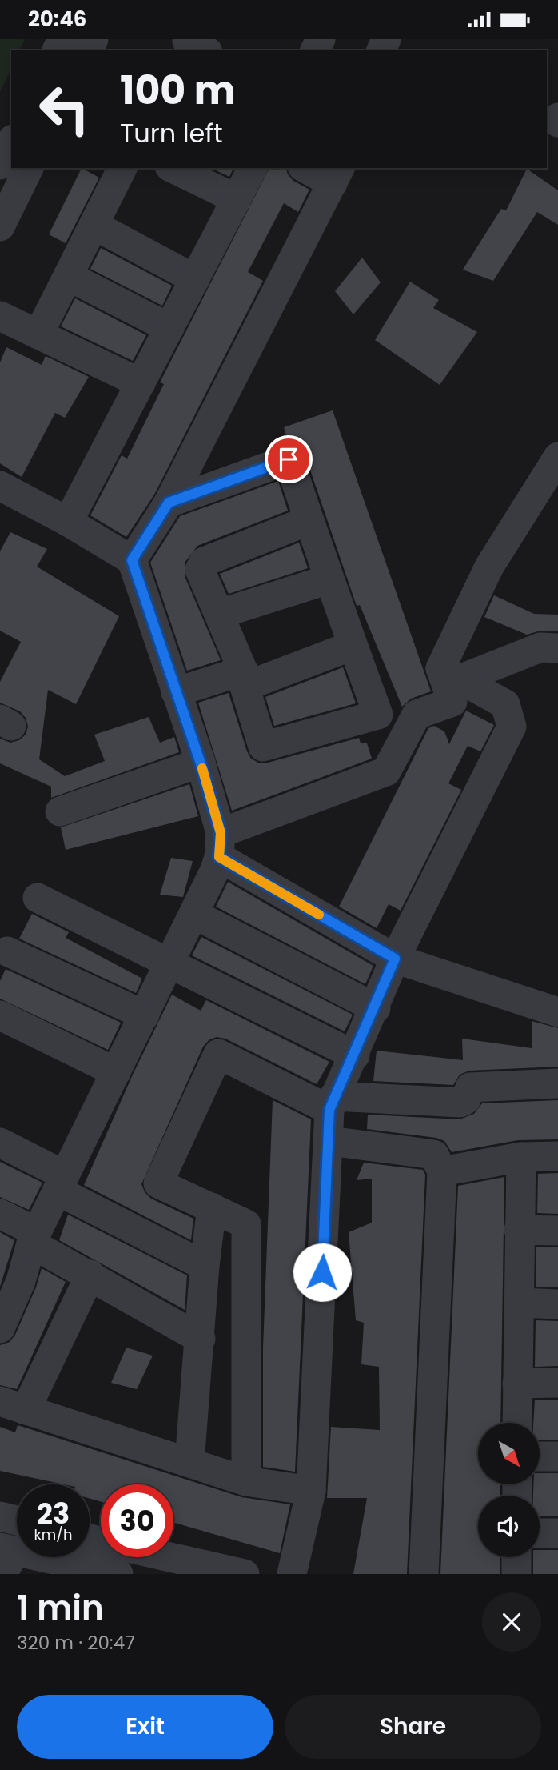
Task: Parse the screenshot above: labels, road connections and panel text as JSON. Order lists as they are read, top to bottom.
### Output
{
  "north": "bottom right",
  "page": {
    "status": "20:46",
    "turn": ["100 m", "Turn left"],
    "speed": "23 km/h",
    "limit": "30",
    "heading": ["1 min", "320 m · 20:47"],
    "buttons": ["Exit", "Share"]
  }
}
